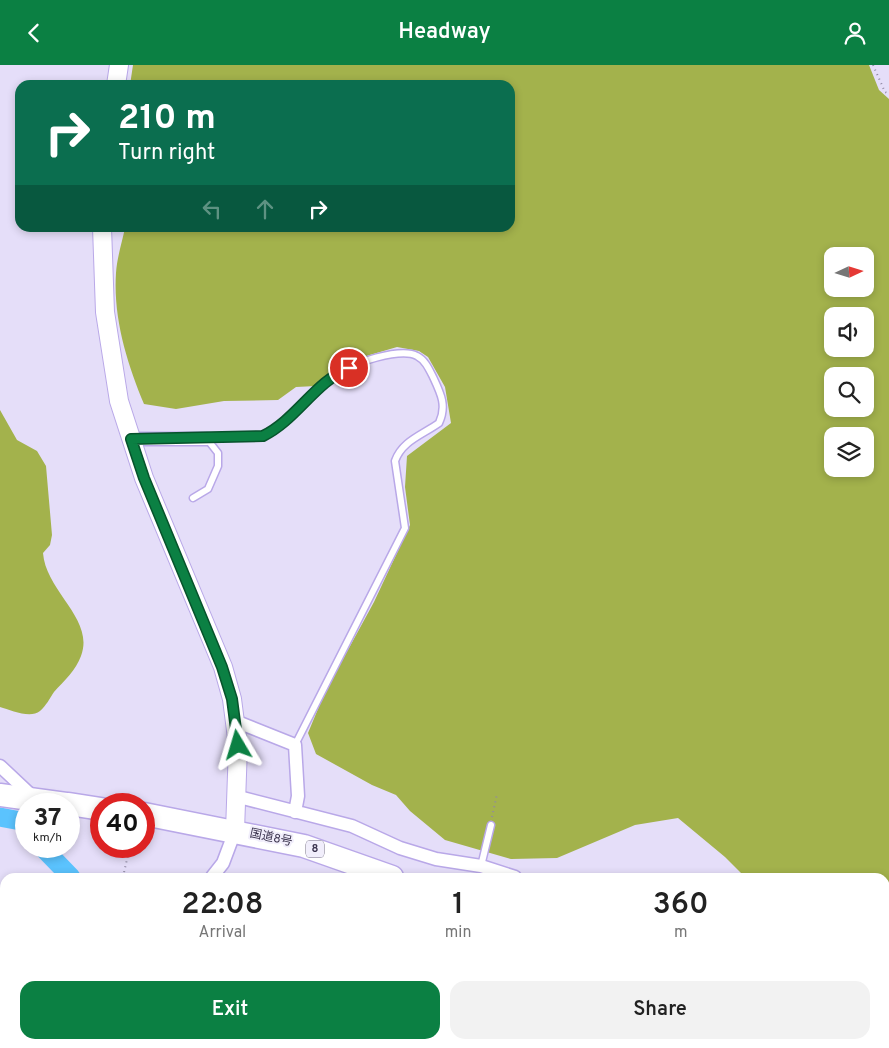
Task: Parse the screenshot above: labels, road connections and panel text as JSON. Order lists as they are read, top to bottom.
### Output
{
  "streets": {
    "highway": ["国道8号", "8"]
  },
  "north": "right",
  "page": {
    "header": "Headway",
    "turn": ["210 m", "Turn right"],
    "speed": "37 km/h",
    "limit": "40",
    "eta": [
      "22:08",
      "Arrival",
      "1",
      "min",
      "360",
      "m"
    ],
    "buttons": ["Exit", "Share"]
  }
}
